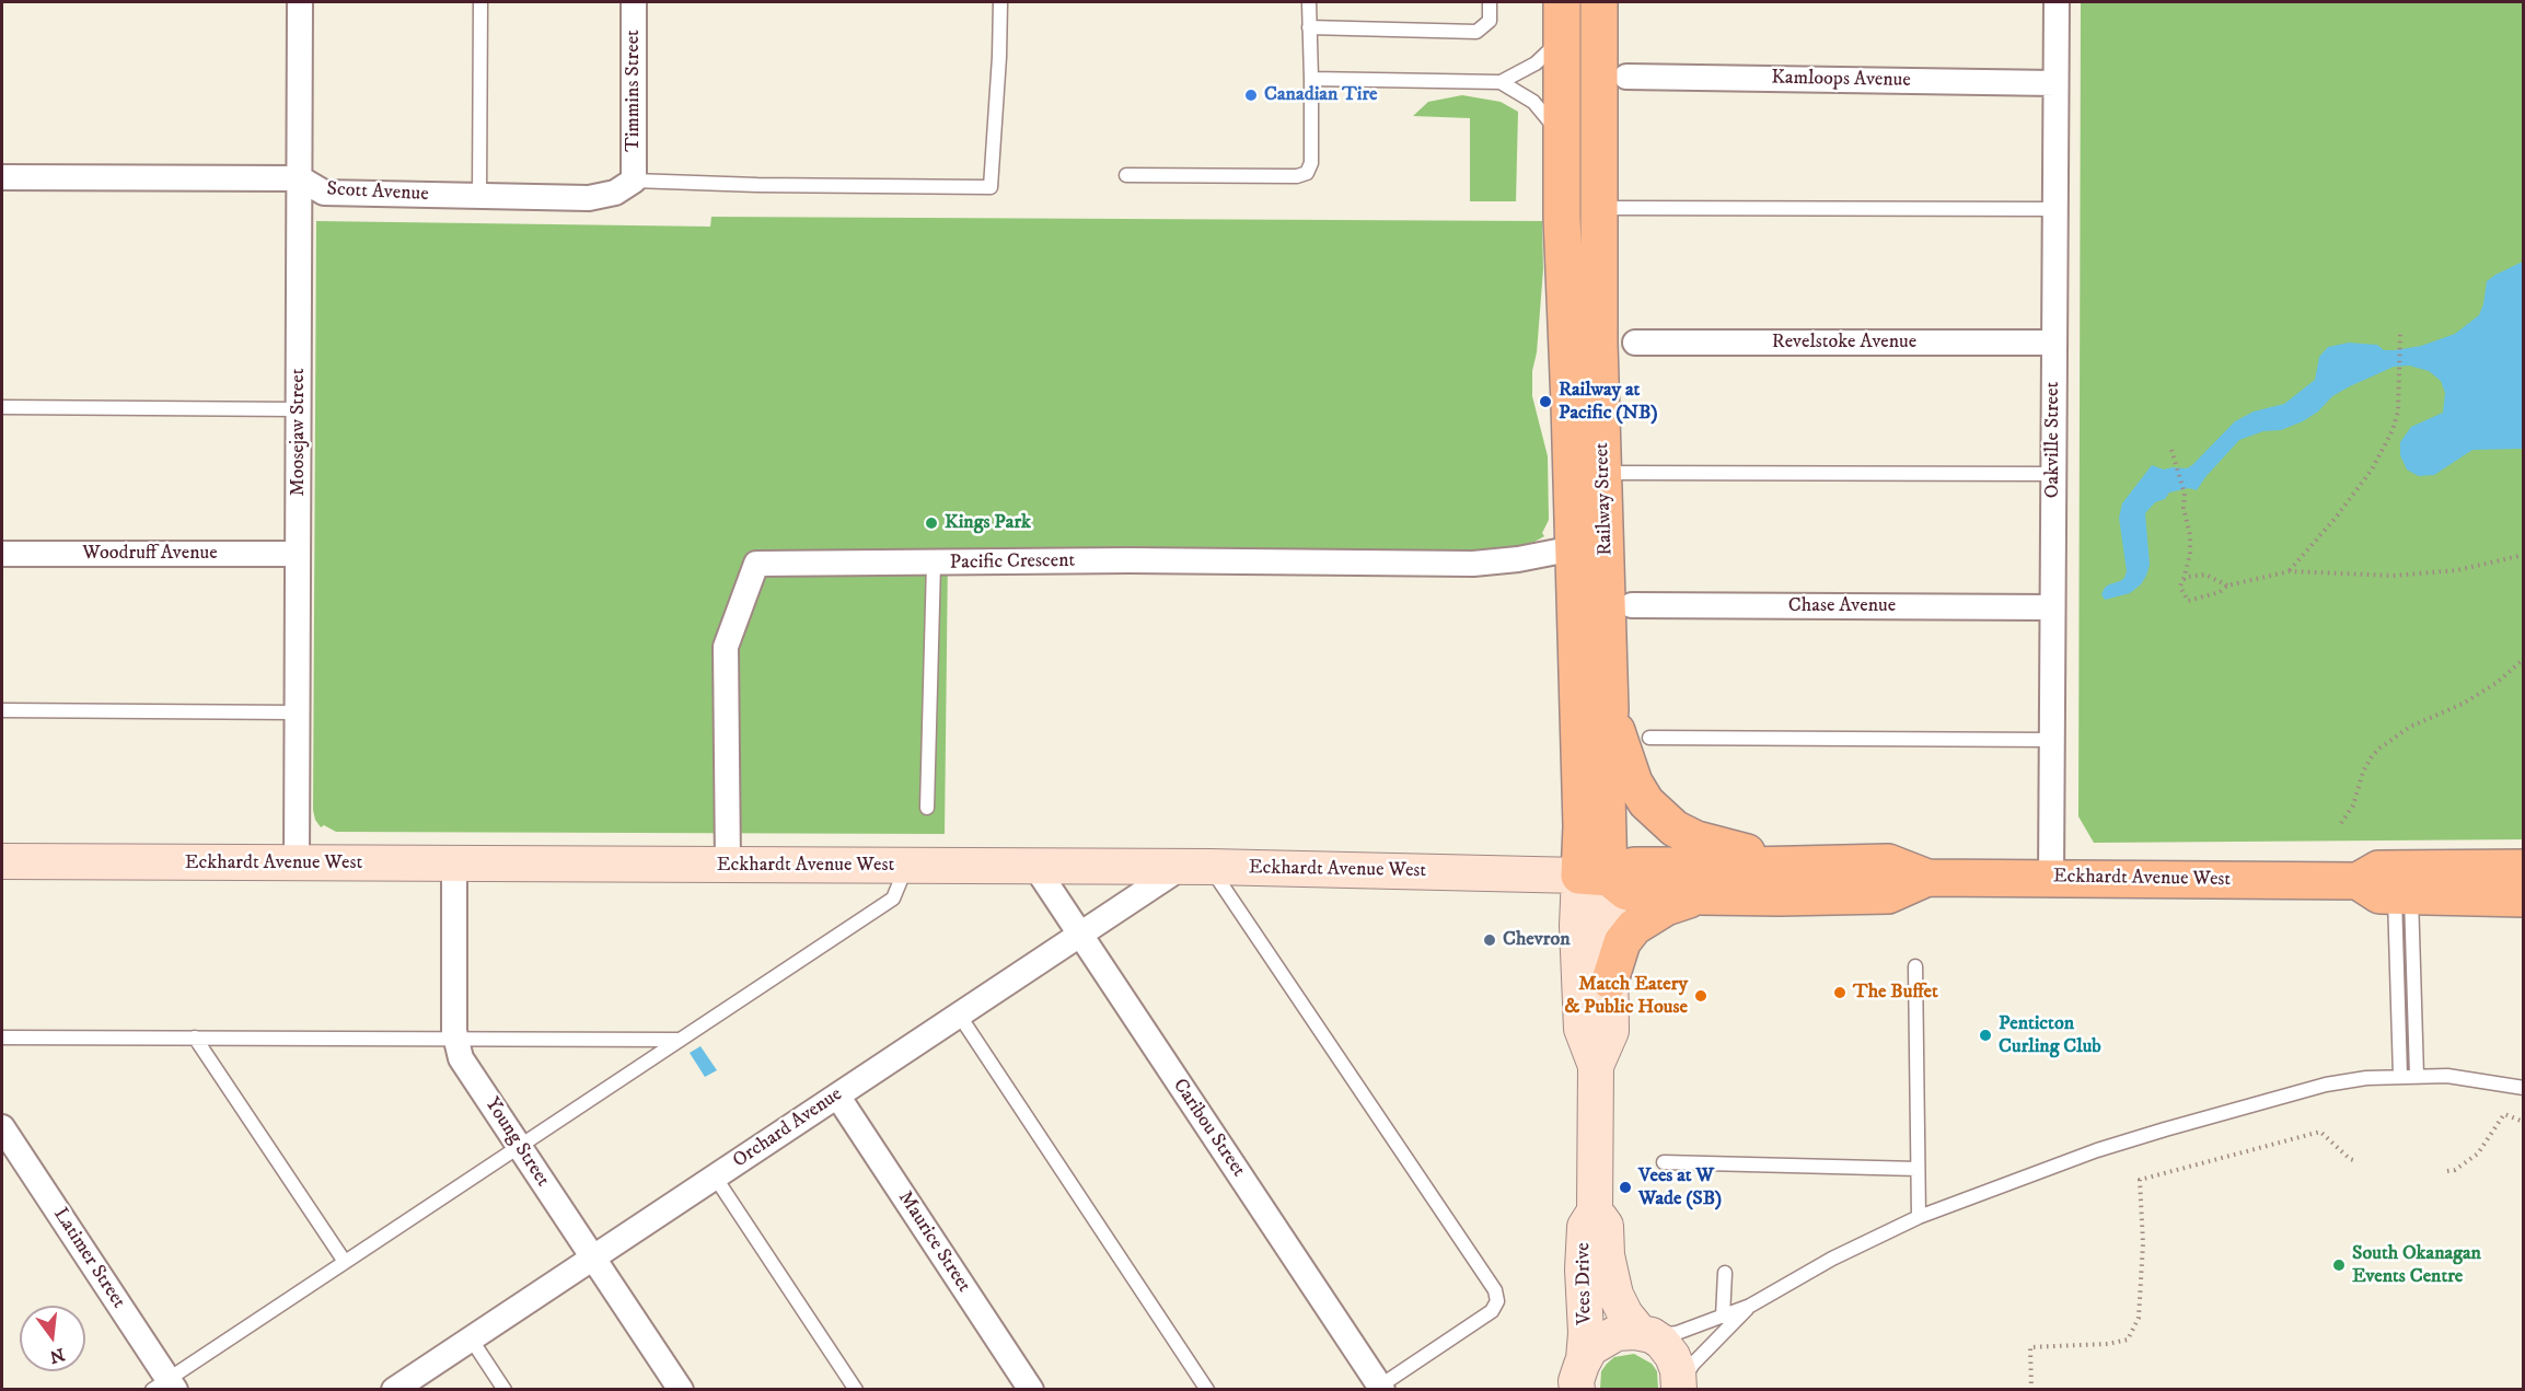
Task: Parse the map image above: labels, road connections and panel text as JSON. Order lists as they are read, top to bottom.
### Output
{
  "streets": {
    "highway": ["Railway Street", "Eckhardt Avenue West"],
    "main road": ["Vees Drive"],
    "street": [
      "Kamloops Avenue",
      "Timmins Street",
      "Scott Avenue",
      "Revelstoke Avenue",
      "Moosejaw Street",
      "Oakville Street",
      "Woodruff Avenue",
      "Pacific Crescent",
      "Chase Avenue",
      "Orchard Avenue",
      "Caribou Street",
      "Young Street",
      "Maurice Street",
      "Latimer Street"
    ]
  },
  "crossings": [
    ["Kamloops Avenue", "Oakville Street"],
    ["Timmins Street", "Scott Avenue"],
    ["Scott Avenue", "Moosejaw Street"],
    ["Revelstoke Avenue", "Oakville Street"],
    ["Moosejaw Street", "Woodruff Avenue"],
    ["Moosejaw Street", "Eckhardt Avenue West"],
    ["Oakville Street", "Chase Avenue"],
    ["Oakville Street", "Eckhardt Avenue West"],
    ["Railway Street", "Pacific Crescent"],
    ["Railway Street", "Eckhardt Avenue West"],
    ["Railway Street", "Vees Drive"],
    ["Pacific Crescent", "Eckhardt Avenue West"],
    ["Eckhardt Avenue West", "Orchard Avenue"],
    ["Eckhardt Avenue West", "Caribou Street"],
    ["Eckhardt Avenue West", "Young Street"],
    ["Eckhardt Avenue West", "Vees Drive"],
    ["Orchard Avenue", "Caribou Street"],
    ["Orchard Avenue", "Young Street"],
    ["Orchard Avenue", "Maurice Street"]
  ],
  "places": [
    "Canadian Tire",
    "Railway at Pacific (NB)",
    "Kings Park",
    "Chevron",
    "The Buffet",
    "Match Eatery & Public House",
    "Penticton Curling Club",
    "Vees at W Wade (SB)",
    "South Okanagan Events Centre"
  ],
  "north": "bottom"
}
